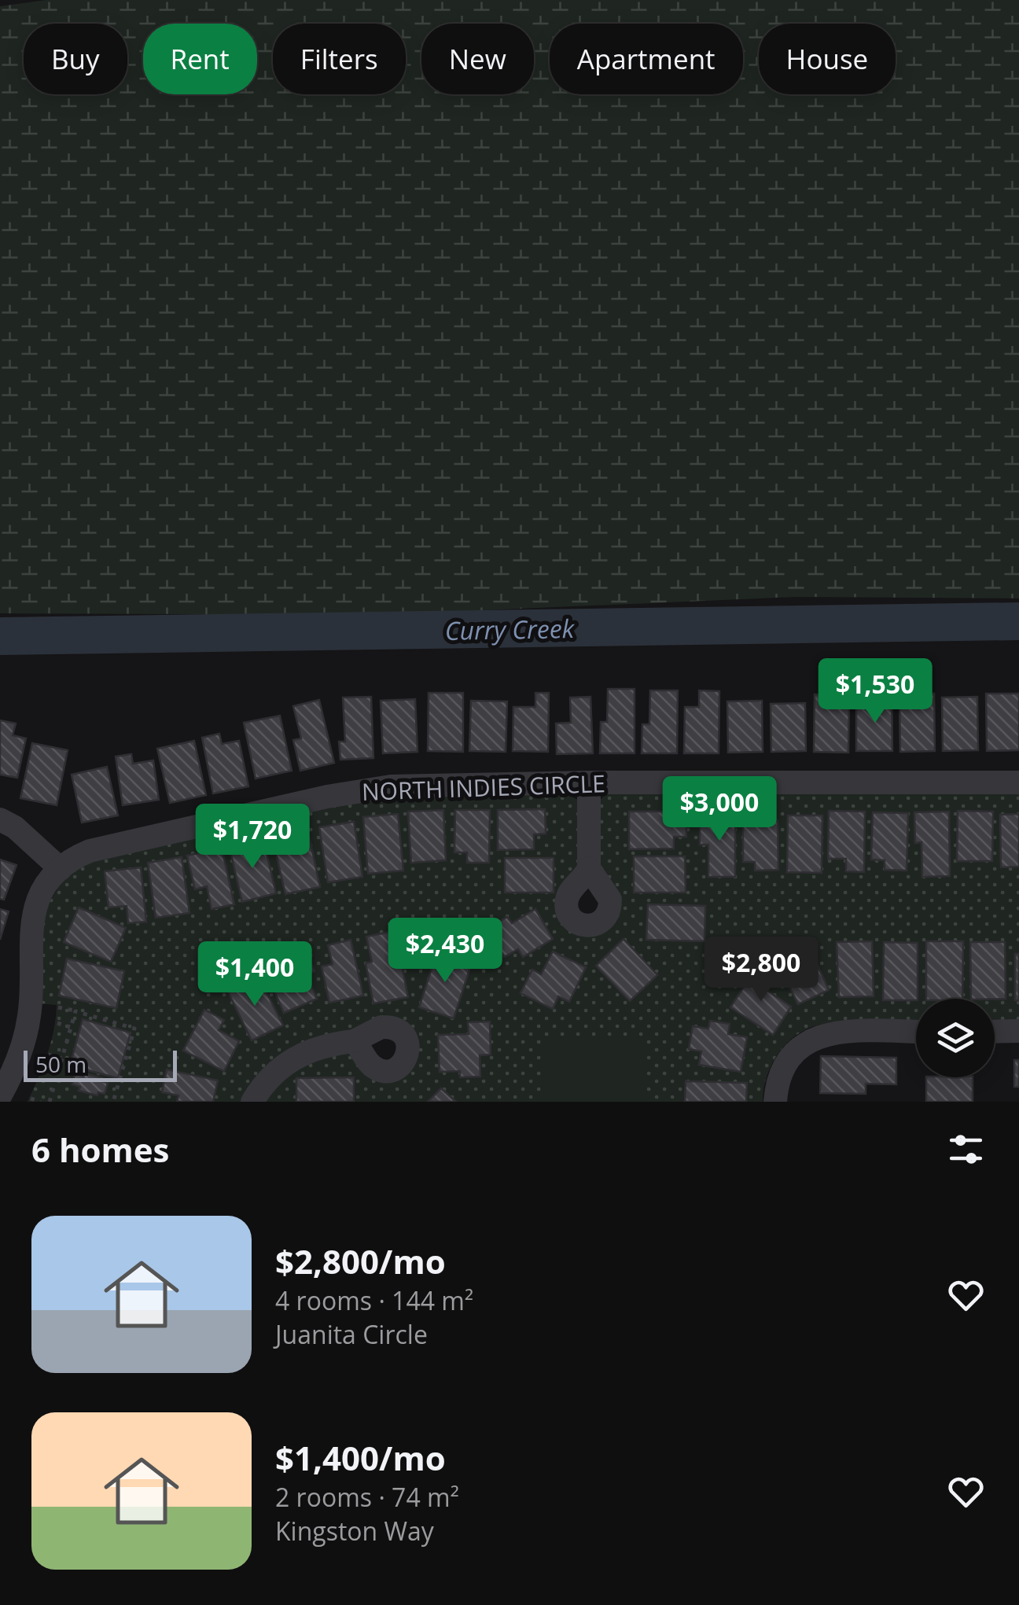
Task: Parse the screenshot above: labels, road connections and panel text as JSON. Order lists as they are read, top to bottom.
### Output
{
  "streets": {
    "street": ["NORTH INDIES CIRCLE"]
  },
  "water": ["Curry Creek"],
  "scale_bar": "50 m",
  "page": {
    "chip": [
      "Buy",
      "Rent",
      "Filters",
      "New",
      "Apartment",
      "House"
    ],
    "price": [
      "$1,530",
      "$3,000",
      "$1,720",
      "$2,430",
      "$2,800",
      "$1,400"
    ],
    "scale": "50 m",
    "heading": "6 homes",
    "list": [
      {
        "name": "$2,800/mo",
        "note": "4 rooms · 144 m² · Juanita Circle"
      },
      {
        "name": "$1,400/mo",
        "note": "2 rooms · 74 m² · Kingston Way"
      }
    ]
  }
}
